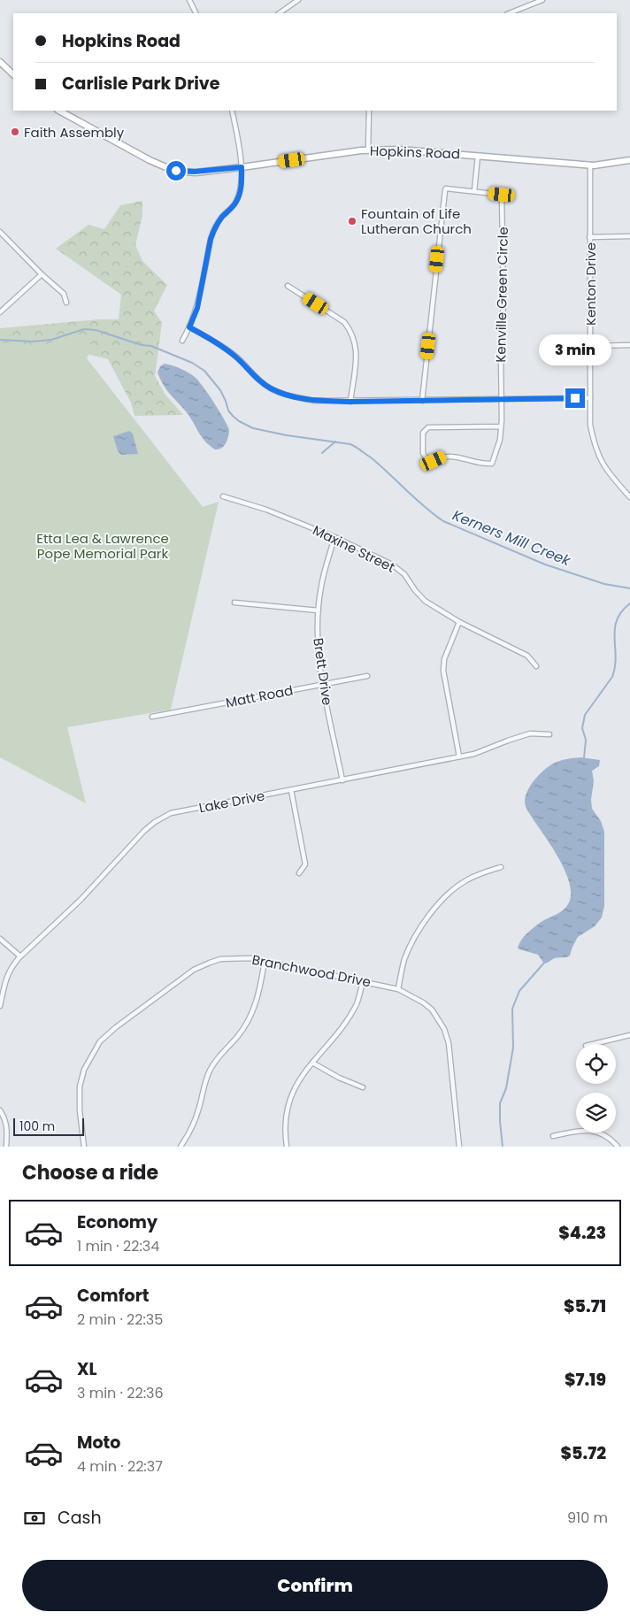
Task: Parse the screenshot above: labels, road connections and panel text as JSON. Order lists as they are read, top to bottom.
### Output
{
  "streets": {
    "main road": ["Hopkins Road"],
    "street": [
      "Kenton Drive",
      "Kenville Green Circle",
      "Maxine Street",
      "Brett Drive",
      "Matt Road",
      "Lake Drive",
      "Branchwood Drive"
    ]
  },
  "crossings": [
    ["Hopkins Road", "Kenton Drive"],
    ["Maxine Street", "Brett Drive"],
    ["Brett Drive", "Matt Road"],
    ["Brett Drive", "Lake Drive"]
  ],
  "water": ["Kerners Mill Creek"],
  "parks": ["Etta Lea & Lawrence Pope Memorial Park"],
  "places": ["Faith Assembly", "Fountain of Life Lutheran Church"],
  "scale_bar": "100 m",
  "page": {
    "banner": ["Hopkins Road", "Carlisle Park Drive"],
    "bubble": "3 min",
    "scale": "100 m",
    "heading": "Choose a ride",
    "list": [
      {
        "name": "Economy",
        "note": "1 min · 22:34",
        "value": "$4.23"
      },
      {
        "name": "Comfort",
        "note": "2 min · 22:35",
        "value": "$5.71"
      },
      {
        "name": "XL",
        "note": "3 min · 22:36",
        "value": "$7.19"
      },
      {
        "name": "Moto",
        "note": "4 min · 22:37",
        "value": "$5.72"
      }
    ],
    "pay": ["Cash", "910 m"],
    "buttons": "Confirm"
  }
}
